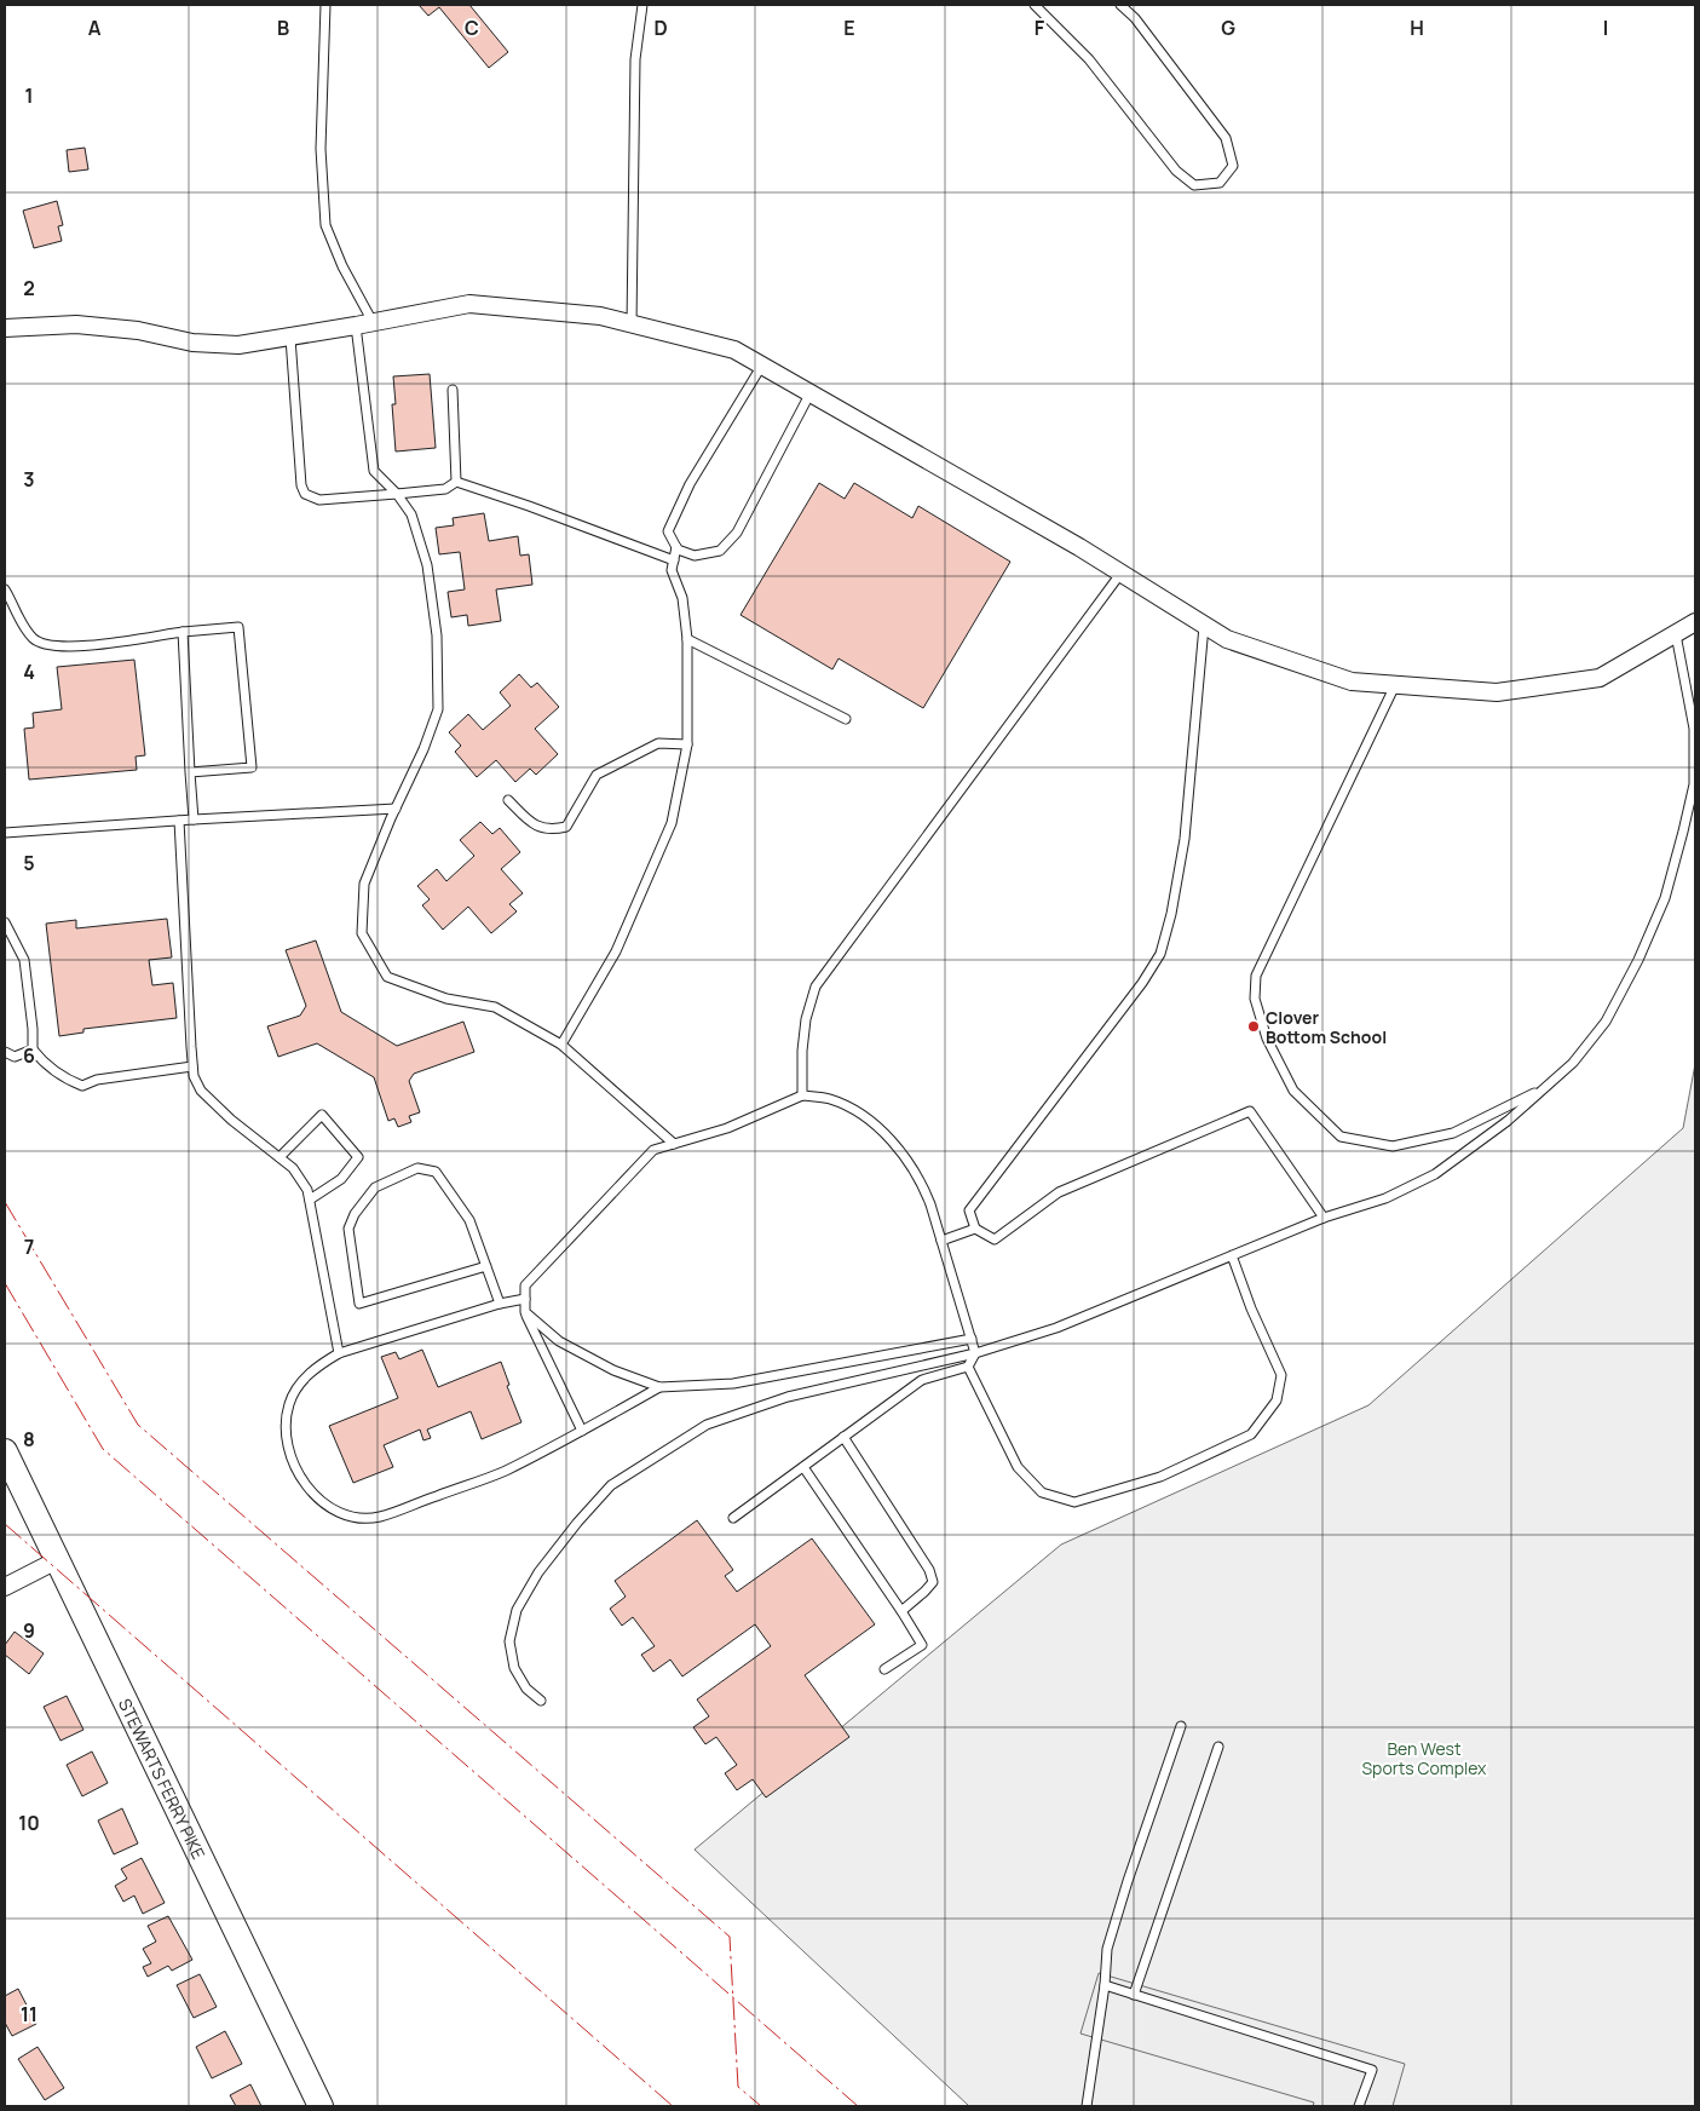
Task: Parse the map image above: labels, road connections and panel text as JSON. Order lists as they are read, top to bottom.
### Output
{
  "streets": {
    "main road": ["STEWARTS FERRY PIKE"]
  },
  "parks": ["Ben West Sports Complex"],
  "places": ["Clover Bottom School"],
  "grid": {
    "columns": [
      "A",
      "B",
      "C",
      "D",
      "E",
      "F",
      "G",
      "H",
      "I"
    ],
    "rows": [
      "1",
      "2",
      "3",
      "4",
      "5",
      "6",
      "7",
      "8",
      "9",
      "10",
      "11"
    ]
  }
}
